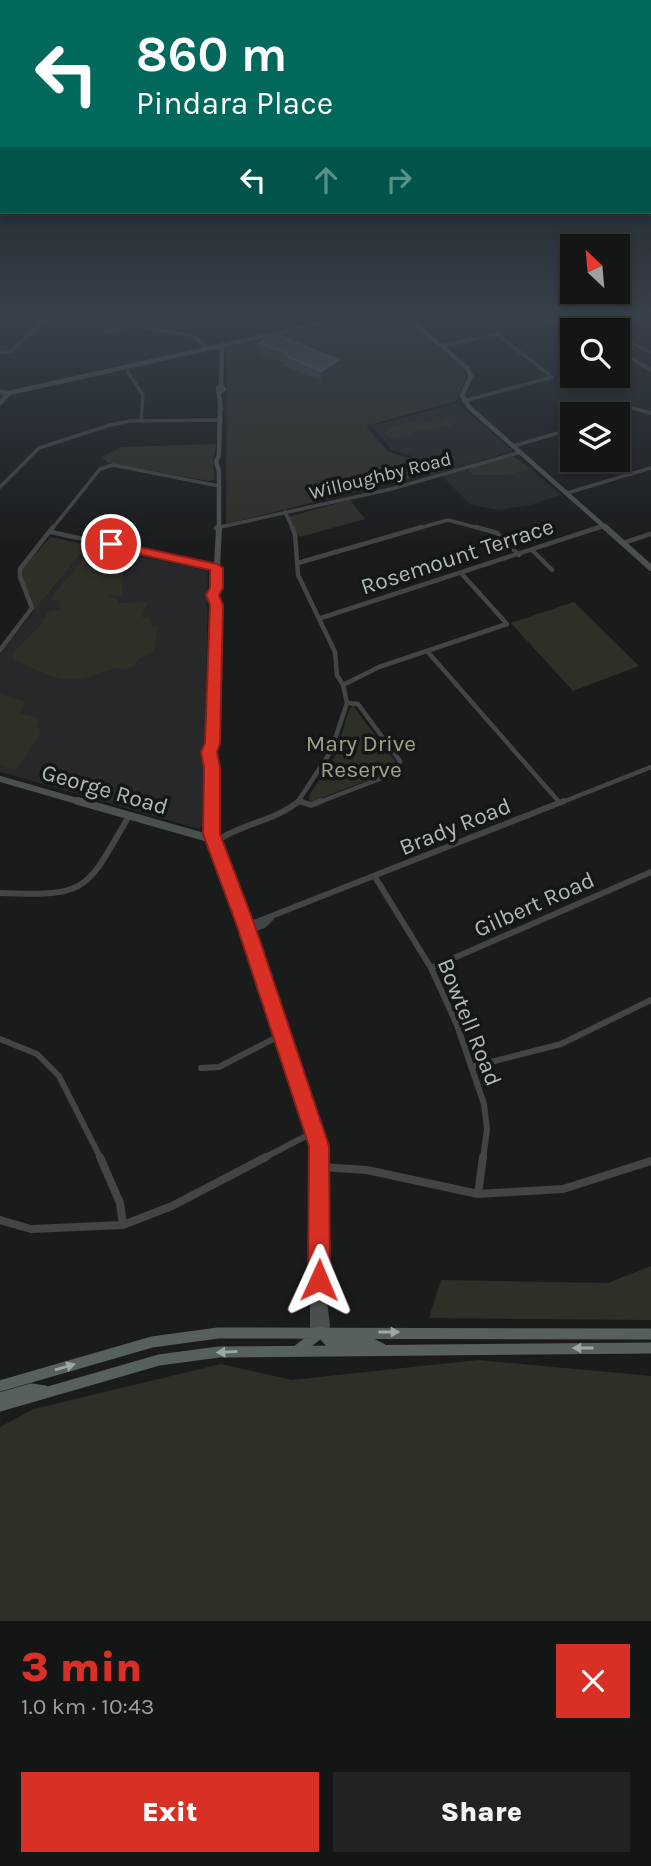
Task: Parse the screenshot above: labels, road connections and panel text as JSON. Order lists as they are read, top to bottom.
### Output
{
  "streets": {
    "street": [
      "Willoughby Road",
      "Rosemount Terrace",
      "George Road",
      "Brady Road",
      "Gilbert Road",
      "Bowtell Road"
    ]
  },
  "crossings": [
    ["Brady Road", "Bowtell Road"],
    ["Gilbert Road", "Bowtell Road"]
  ],
  "parks": ["Mary Drive Reserve"],
  "north": "top left",
  "page": {
    "turn": ["860 m", "Pindara Place"],
    "heading": ["3 min", "1.0 km · 10:43"],
    "buttons": ["Exit", "Share"]
  }
}
